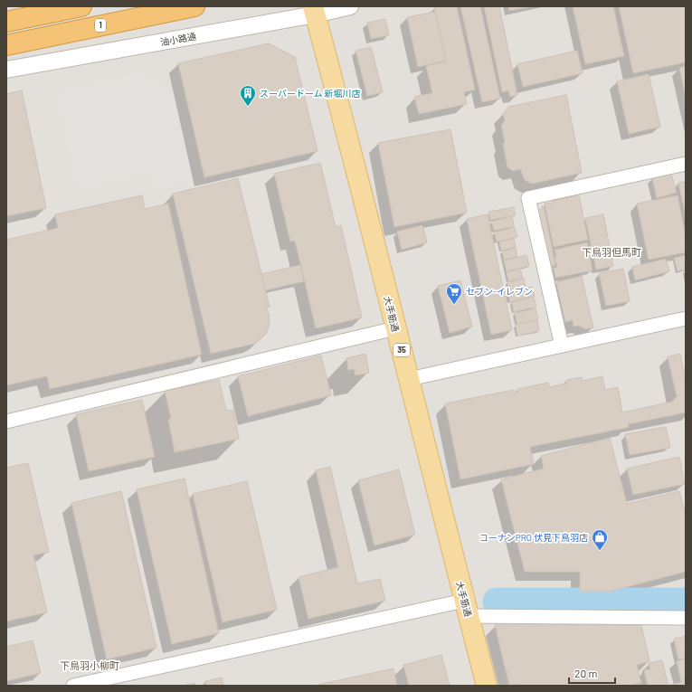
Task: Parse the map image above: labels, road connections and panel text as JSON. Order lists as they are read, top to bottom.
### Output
{
  "streets": {
    "highway": ["1"],
    "main road": ["大手筋通", "35"],
    "street": ["油小路通"]
  },
  "crossings": [
    ["油小路通", "大手筋通"]
  ],
  "districts": ["下鳥羽但馬町", "下鳥羽小柳町"],
  "places": {
    "building": ["スーパードーム 新堀川店"],
    "supermarket": ["セブン-イレブン"],
    "shop": ["コーナンPRO 伏見下鳥羽店"]
  },
  "scale_bar": "20 m"
}
